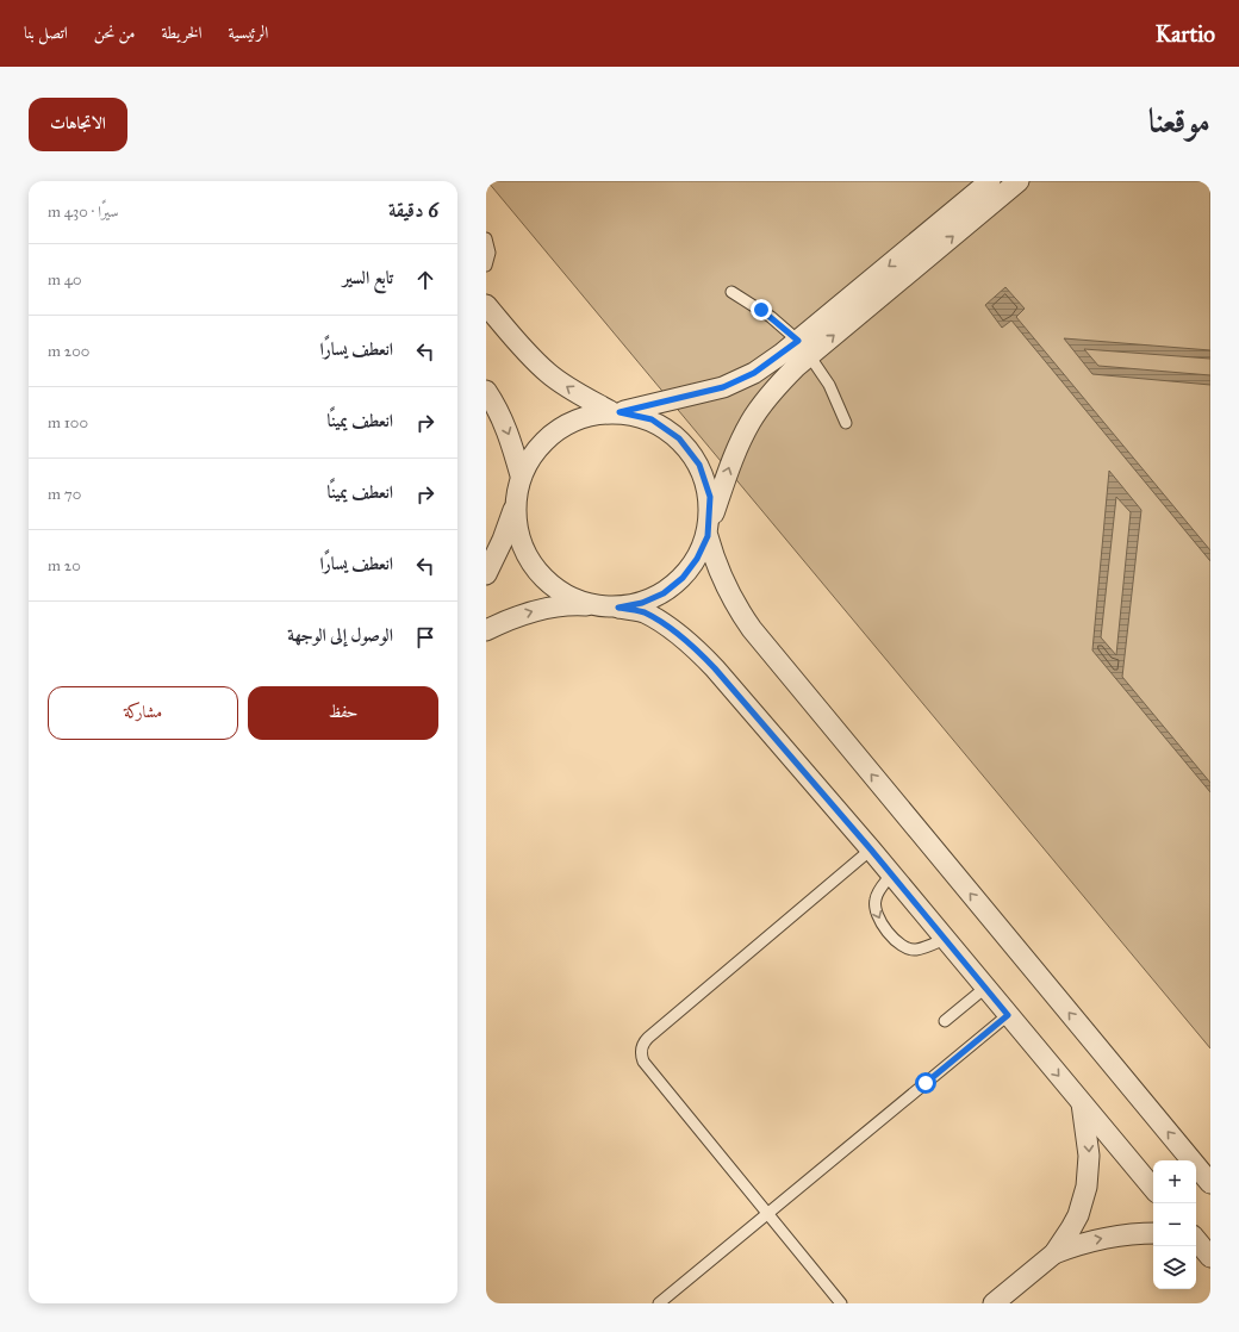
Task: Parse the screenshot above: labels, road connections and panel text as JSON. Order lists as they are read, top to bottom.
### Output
{
  "page": {
    "header": "Kartio",
    "nav": [
      "الرئيسية",
      "الخريطة",
      "من نحن",
      "اتصل بنا"
    ],
    "title": "موقعنا",
    "buttons": [
      "الاتجاهات",
      ["حفظ", "مشاركة"]
    ],
    "heading": ["6 دقيقة", "سيرًا · 430 m"],
    "list": [
      ["تابع السير", "40 m"],
      ["انعطف يسارًا", "200 m"],
      ["انعطف يمينًا", "100 m"],
      ["انعطف يمينًا", "70 m"],
      ["انعطف يسارًا", "20 m"],
      "الوصول إلى الوجهة"
    ],
    "map_buttons": ["+", "−"]
  }
}
